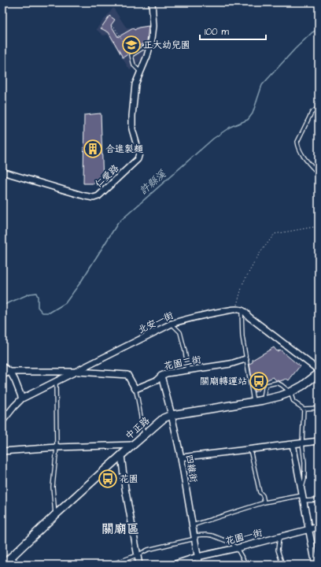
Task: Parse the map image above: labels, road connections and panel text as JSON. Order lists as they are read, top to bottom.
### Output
{
  "streets": {
    "main road": ["中正路"],
    "street": [
      "仁愛路",
      "北安一街",
      "花園三街",
      "四維街",
      "花園一街"
    ]
  },
  "crossings": [
    ["花園三街", "四維街"],
    ["中正路", "四維街"],
    ["四維街", "花園一街"]
  ],
  "districts": ["關廟區"],
  "water": ["許縣溪"],
  "places": {
    "school or university": ["正大幼兒園"],
    "building": ["合進製麵"],
    "bus stop": ["關廟轉運站", "花園"]
  },
  "scale_bar": "100 m"
}
